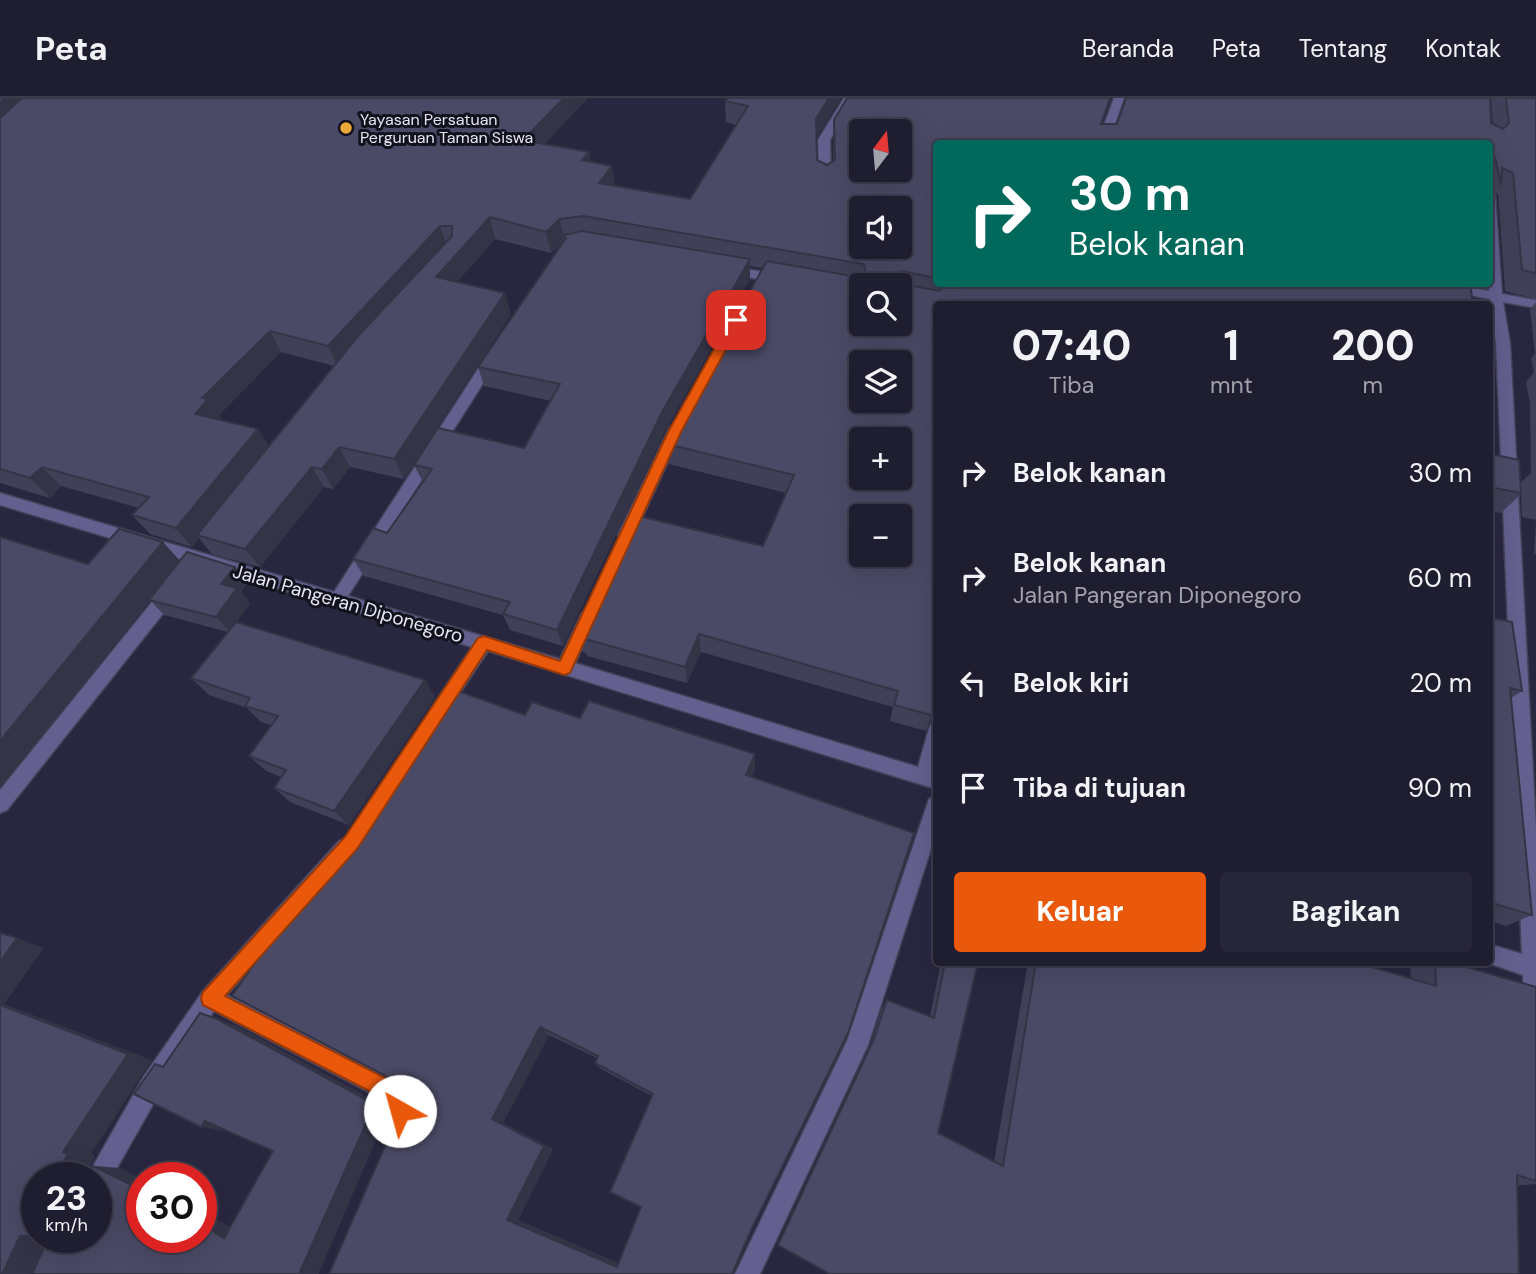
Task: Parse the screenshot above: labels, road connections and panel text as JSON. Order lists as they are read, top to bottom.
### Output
{
  "streets": {
    "street": ["Jalan Pangeran Diponegoro"]
  },
  "places": ["Yayasan Persatuan Perguruan Taman Siswa"],
  "north": "top",
  "page": {
    "header": "Peta",
    "nav": [
      "Beranda",
      "Peta",
      "Tentang",
      "Kontak"
    ],
    "map_buttons": ["+", "−"],
    "turn": ["30 m", "Belok kanan"],
    "eta": [
      "07:40",
      "Tiba",
      "1",
      "mnt",
      "200",
      "m"
    ],
    "list": [
      {
        "name": "Belok kanan",
        "value": "30 m"
      },
      {
        "name": "Belok kanan",
        "note": "Jalan Pangeran Diponegoro",
        "value": "60 m"
      },
      {
        "name": "Belok kiri",
        "value": "20 m"
      },
      {
        "name": "Tiba di tujuan",
        "value": "90 m"
      }
    ],
    "buttons": ["Keluar", "Bagikan"],
    "speed": "23 km/h",
    "limit": "30"
  }
}
